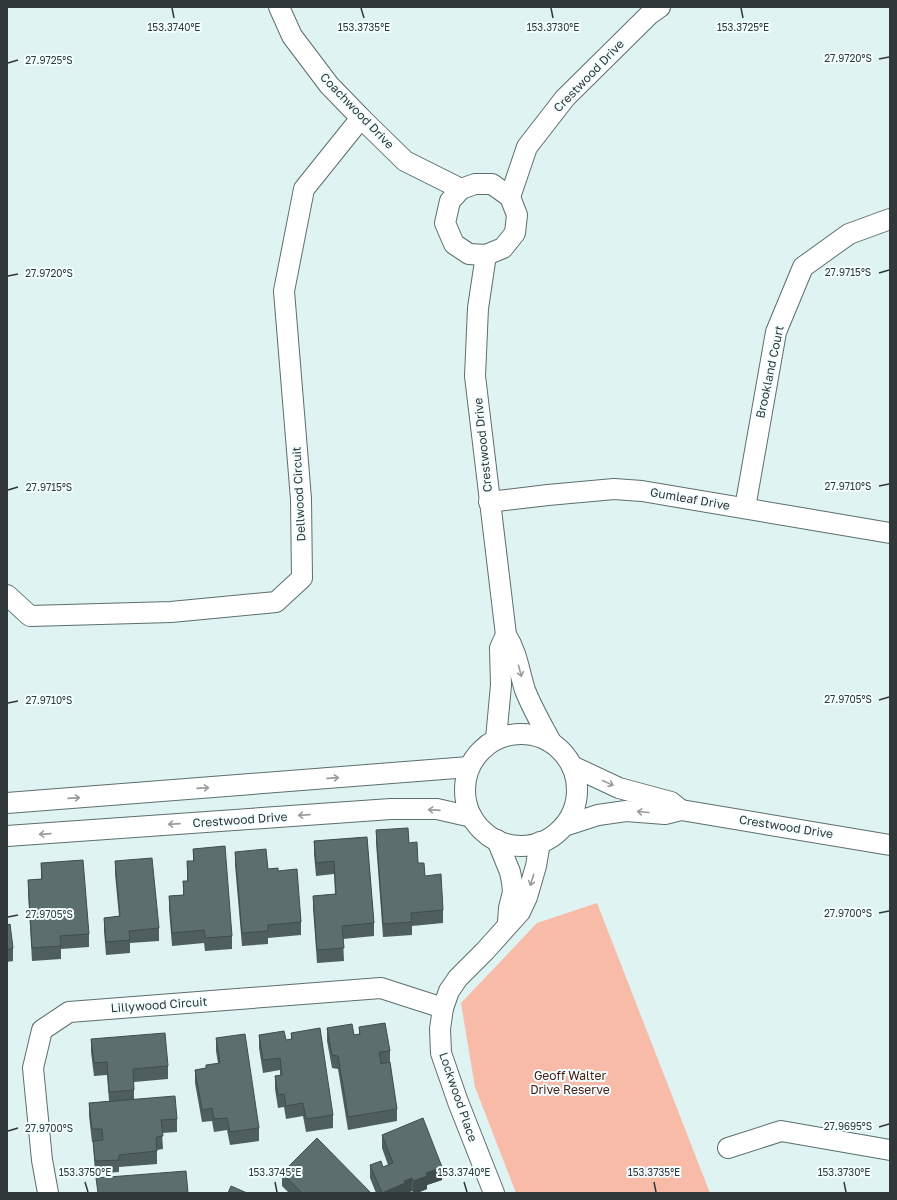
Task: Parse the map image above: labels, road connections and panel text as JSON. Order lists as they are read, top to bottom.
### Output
{
  "streets": {
    "street": [
      "Crestwood Drive",
      "Coachwood Drive",
      "Brookland Court",
      "Dellwood Circuit",
      "Gumleaf Drive",
      "Lillywood Circuit",
      "Lockwood Place"
    ]
  },
  "crossings": [
    ["Crestwood Drive", "Coachwood Drive"],
    ["Crestwood Drive", "Gumleaf Drive"],
    ["Crestwood Drive", "Lockwood Place"],
    ["Coachwood Drive", "Dellwood Circuit"],
    ["Brookland Court", "Gumleaf Drive"],
    ["Lillywood Circuit", "Lockwood Place"]
  ],
  "parks": ["Geoff Walter Drive Reserve"],
  "coordinates": [
    "153.3740°E",
    "153.3735°E",
    "153.3730°E",
    "153.3725°E",
    "27.9720°S",
    "27.9725°S",
    "27.9715°S",
    "27.9710°S",
    "27.9705°S",
    "27.9700°S",
    "27.9695°S",
    "153.3750°E",
    "153.3745°E"
  ]
}
